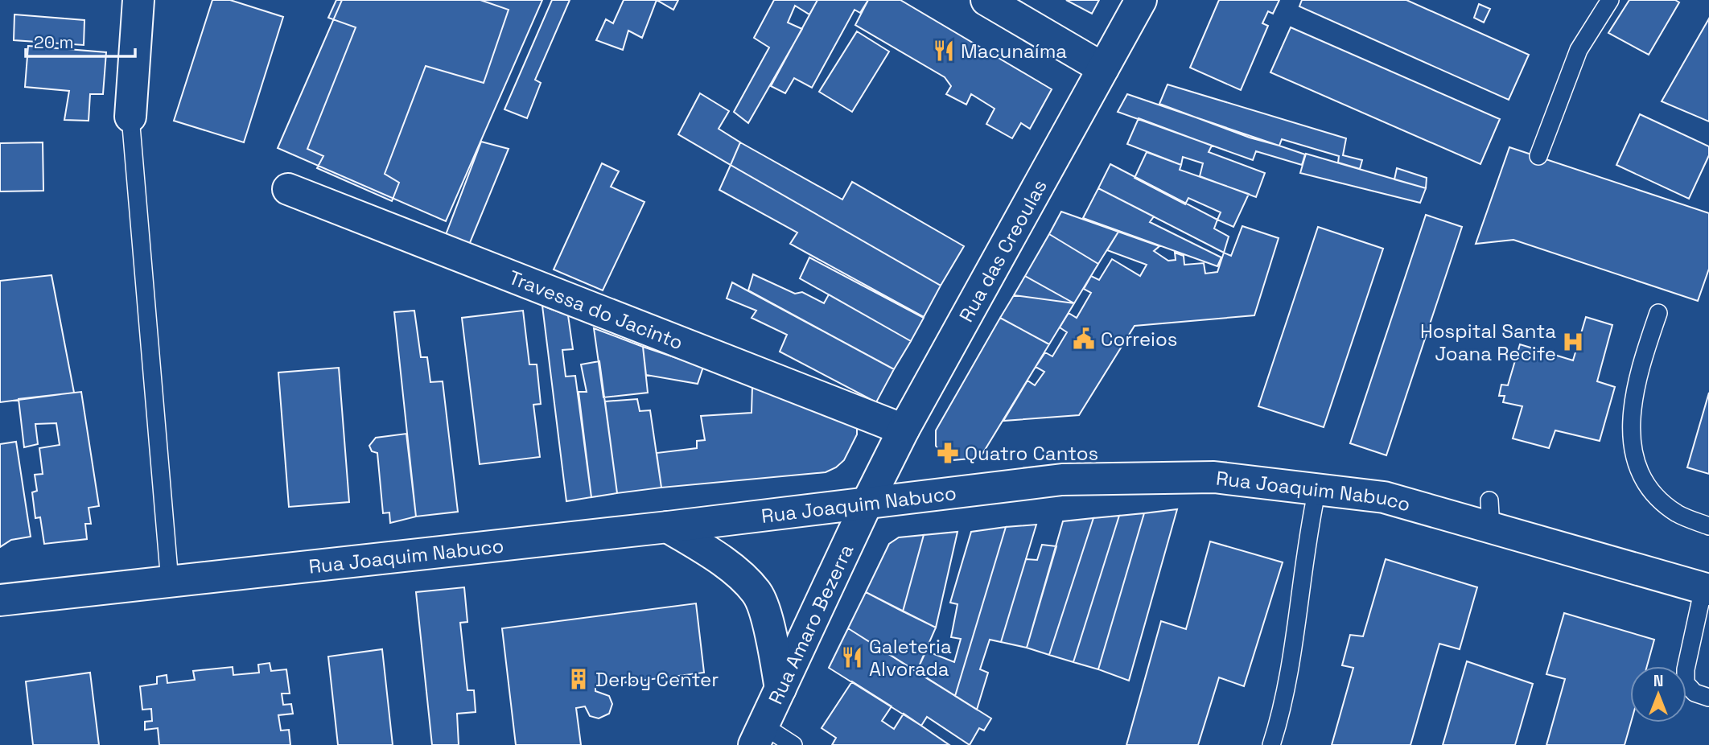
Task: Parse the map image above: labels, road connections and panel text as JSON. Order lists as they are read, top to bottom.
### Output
{
  "streets": {
    "main road": [
      "Rua das Creoulas",
      "Travessa do Jacinto",
      "Rua Joaquim Nabuco",
      "Rua Amaro Bezerra"
    ]
  },
  "crossings": [
    ["Rua das Creoulas", "Travessa do Jacinto"],
    ["Rua das Creoulas", "Rua Joaquim Nabuco"],
    ["Rua das Creoulas", "Rua Amaro Bezerra"],
    ["Rua Joaquim Nabuco", "Rua Amaro Bezerra"]
  ],
  "places": {
    "restaurant": ["Macunaíma", "Galeteria Alvorada"],
    "public building": ["Correios"],
    "hospital": ["Hospital Santa Joana Recife"],
    "pharmacy": ["Quatro Cantos"],
    "building": ["Derby Center"]
  },
  "scale_bar": "20 m",
  "north": "top"
}
